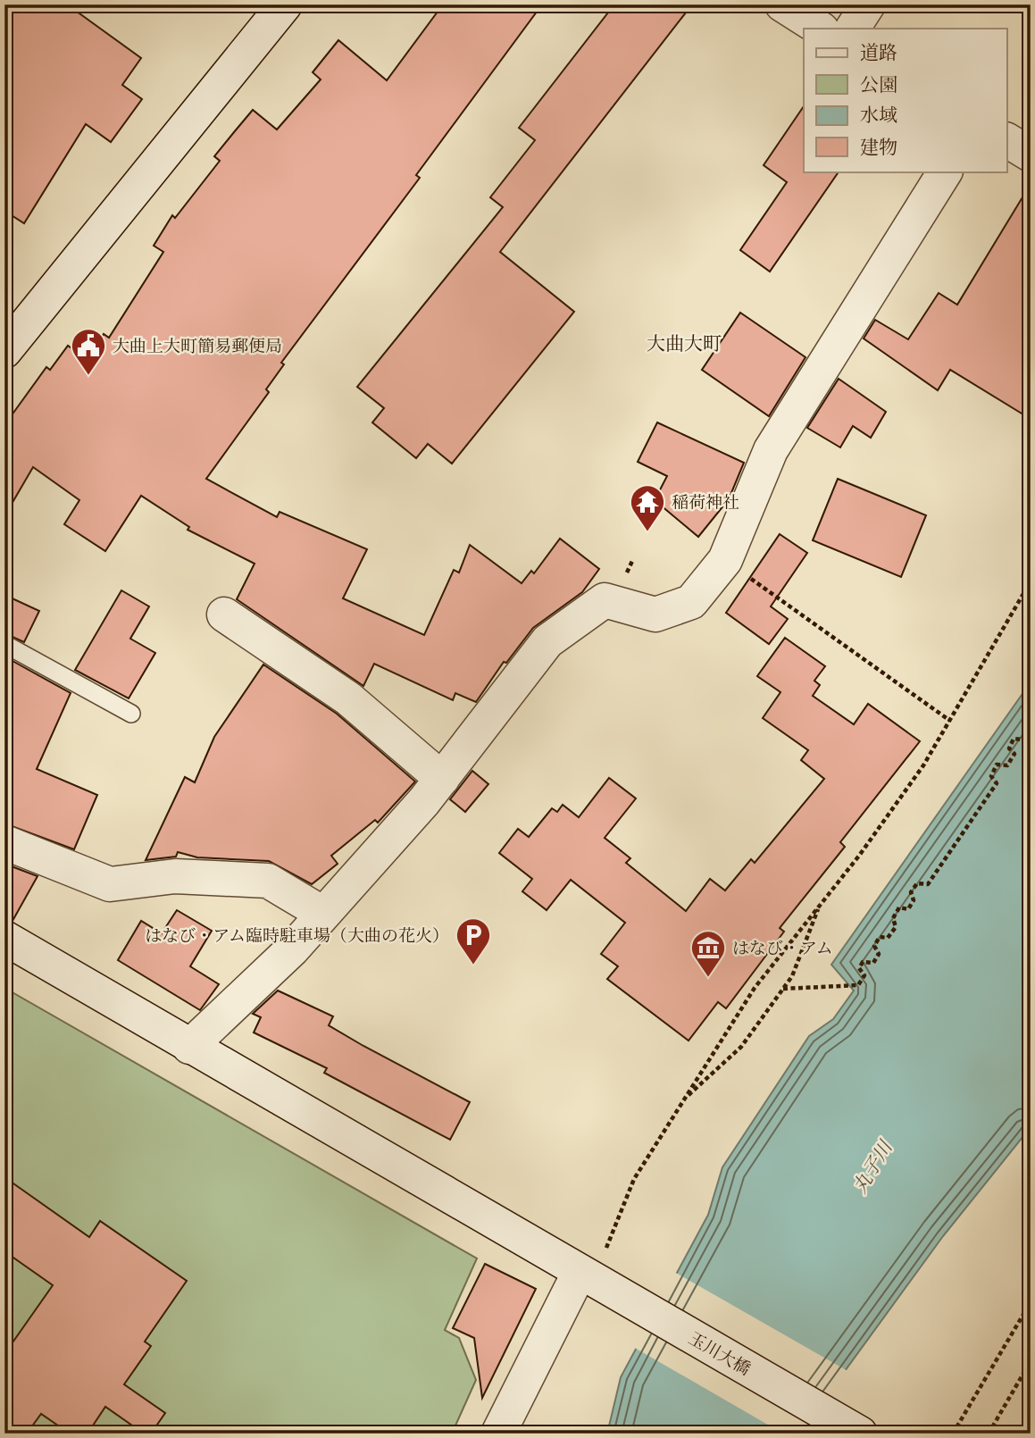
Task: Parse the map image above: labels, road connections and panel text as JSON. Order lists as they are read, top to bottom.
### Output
{
  "streets": {
    "street": ["玉川大橋"]
  },
  "districts": ["大曲大町"],
  "water": ["丸子川"],
  "places": {
    "public building": ["大曲上大町簡易郵便局"],
    "temple": ["稲荷神社"],
    "parking": ["はなび・アム臨時駐車場（大曲の花火）"],
    "museum": ["はなび・アム"]
  },
  "legend": [
    "道路",
    "公園",
    "水域",
    "建物"
  ]
}
